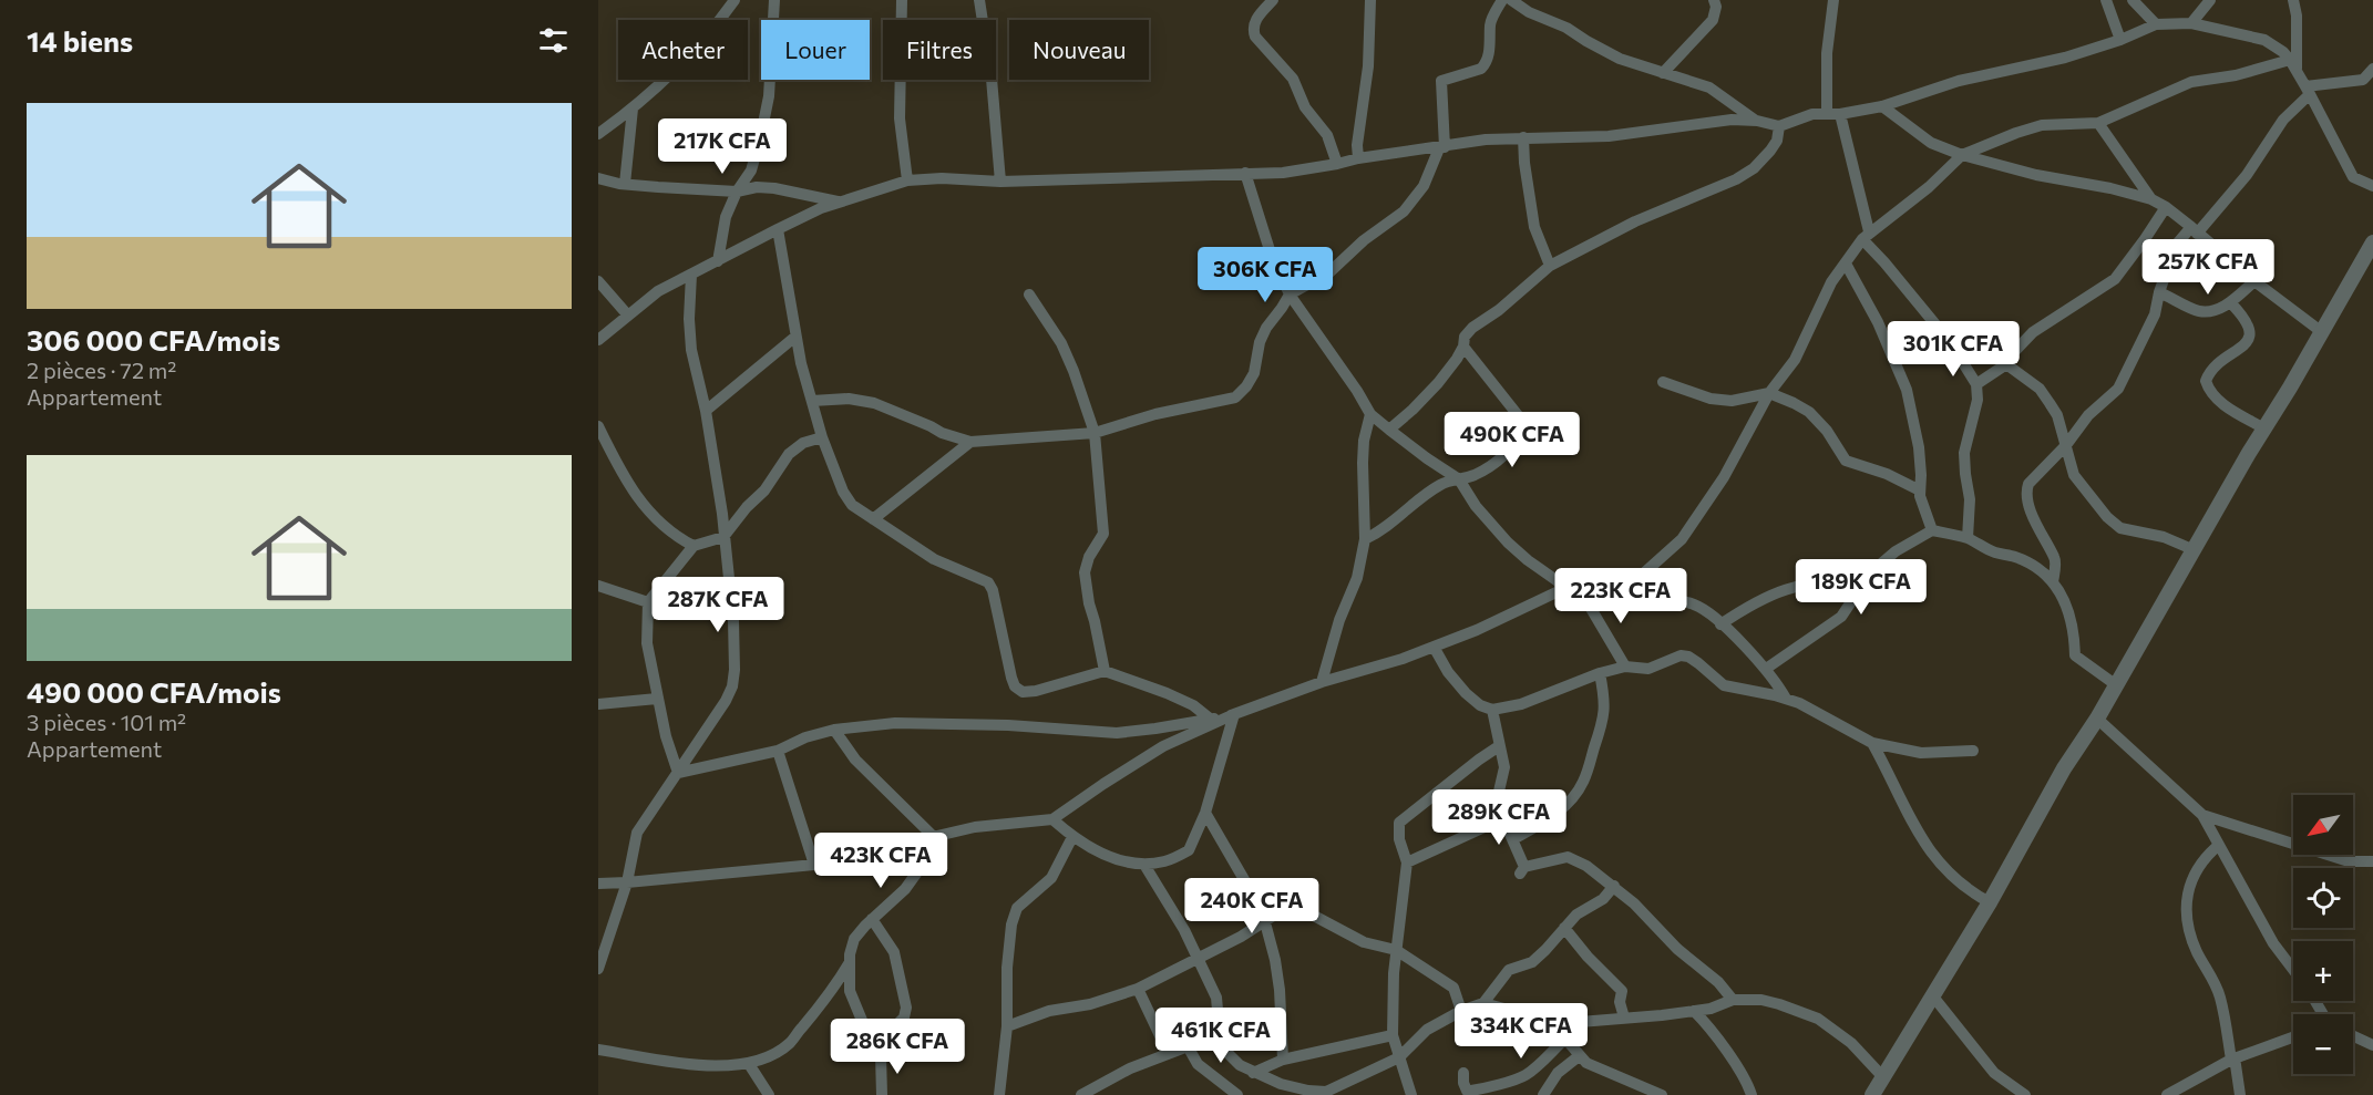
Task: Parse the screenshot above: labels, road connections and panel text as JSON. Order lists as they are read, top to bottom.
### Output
{
  "north": "bottom left",
  "page": {
    "heading": "14 biens",
    "chip": [
      "Acheter",
      "Louer",
      "Filtres",
      "Nouveau"
    ],
    "list": [
      {
        "name": "306 000 CFA/mois",
        "note": "2 pièces · 72 m² · Appartement"
      },
      {
        "name": "490 000 CFA/mois",
        "note": "3 pièces · 101 m² · Appartement"
      }
    ],
    "price": [
      "217K CFA",
      "257K CFA",
      "306K CFA",
      "301K CFA",
      "490K CFA",
      "189K CFA",
      "223K CFA",
      "287K CFA",
      "289K CFA",
      "423K CFA",
      "240K CFA",
      "334K CFA",
      "461K CFA",
      "286K CFA"
    ],
    "map_buttons": ["+", "−"]
  }
}
